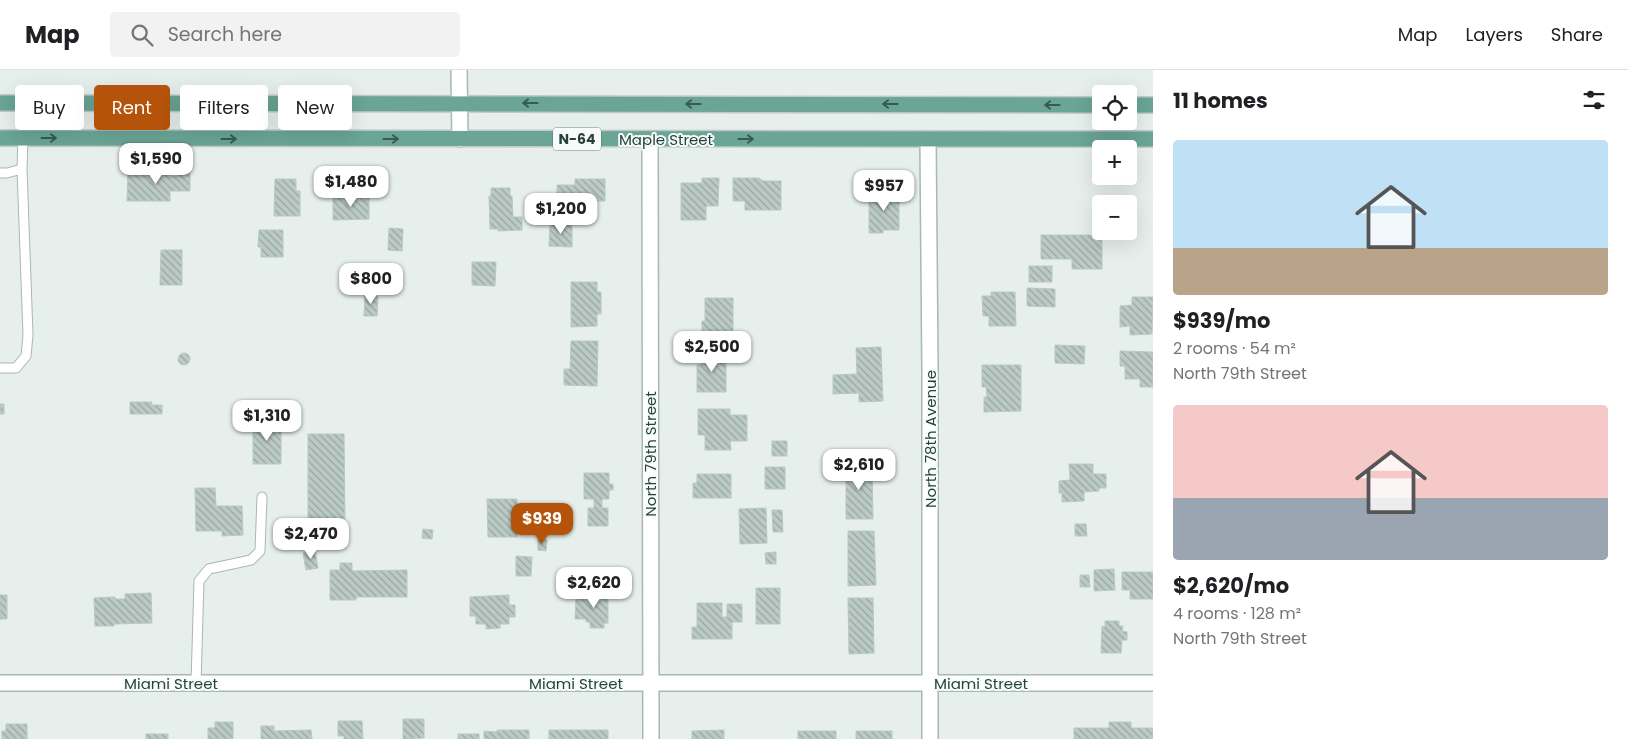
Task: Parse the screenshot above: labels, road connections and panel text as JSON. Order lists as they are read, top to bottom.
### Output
{
  "streets": {
    "main road": ["N-64", "Maple Street"],
    "street": ["North 78th Avenue", "North 79th Street", "Miami Street"]
  },
  "crossings": [
    ["Maple Street", "North 78th Avenue"],
    ["Maple Street", "North 79th Street"],
    ["North 78th Avenue", "Miami Street"],
    ["North 79th Street", "Miami Street"]
  ],
  "page": {
    "header": "Map",
    "search": "Search here",
    "nav": ["Map", "Layers", "Share"],
    "heading": "11 homes",
    "map_buttons": ["+", "−"],
    "chip": [
      "Buy",
      "Rent",
      "Filters",
      "New"
    ],
    "list": [
      {
        "name": "$939/mo",
        "note": "2 rooms · 54 m² · North 79th Street"
      },
      {
        "name": "$2,620/mo",
        "note": "4 rooms · 128 m² · North 79th Street"
      }
    ],
    "price": [
      "$1,590",
      "$1,480",
      "$957",
      "$1,200",
      "$800",
      "$2,500",
      "$1,310",
      "$2,610",
      "$939",
      "$2,470",
      "$2,620"
    ]
  }
}
